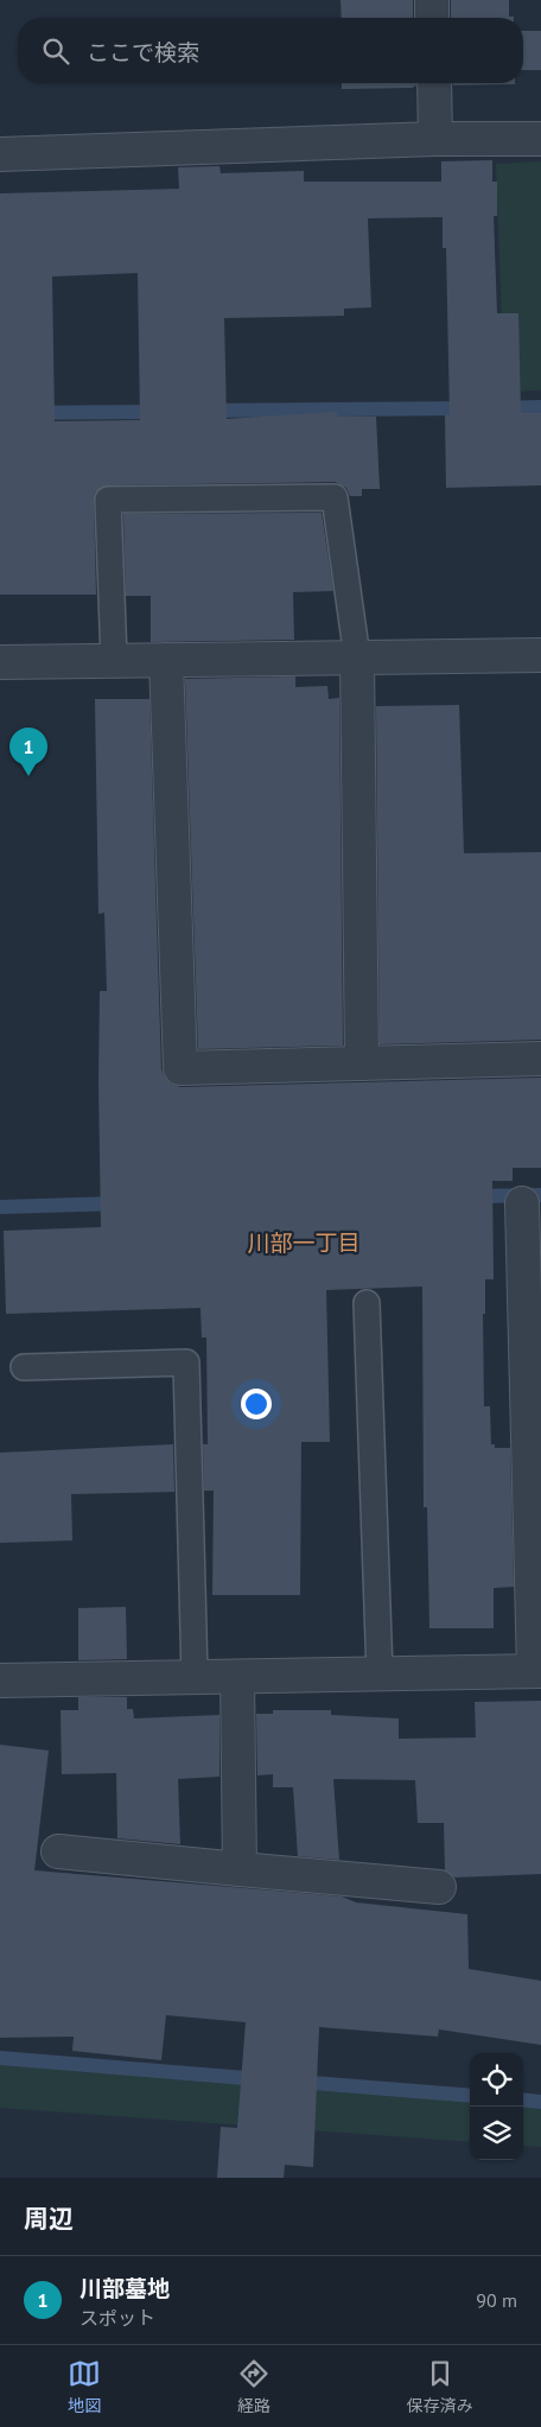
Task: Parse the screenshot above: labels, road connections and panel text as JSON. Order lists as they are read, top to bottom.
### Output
{
  "districts": ["川部一丁目"],
  "page": {
    "search": "ここで検索",
    "pins": "1",
    "heading": "周辺",
    "list": [
      {
        "mark": "1",
        "name": "川部墓地",
        "note": "スポット",
        "value": "90 m"
      }
    ],
    "nav": ["地図", "経路", "保存済み"]
  }
}
